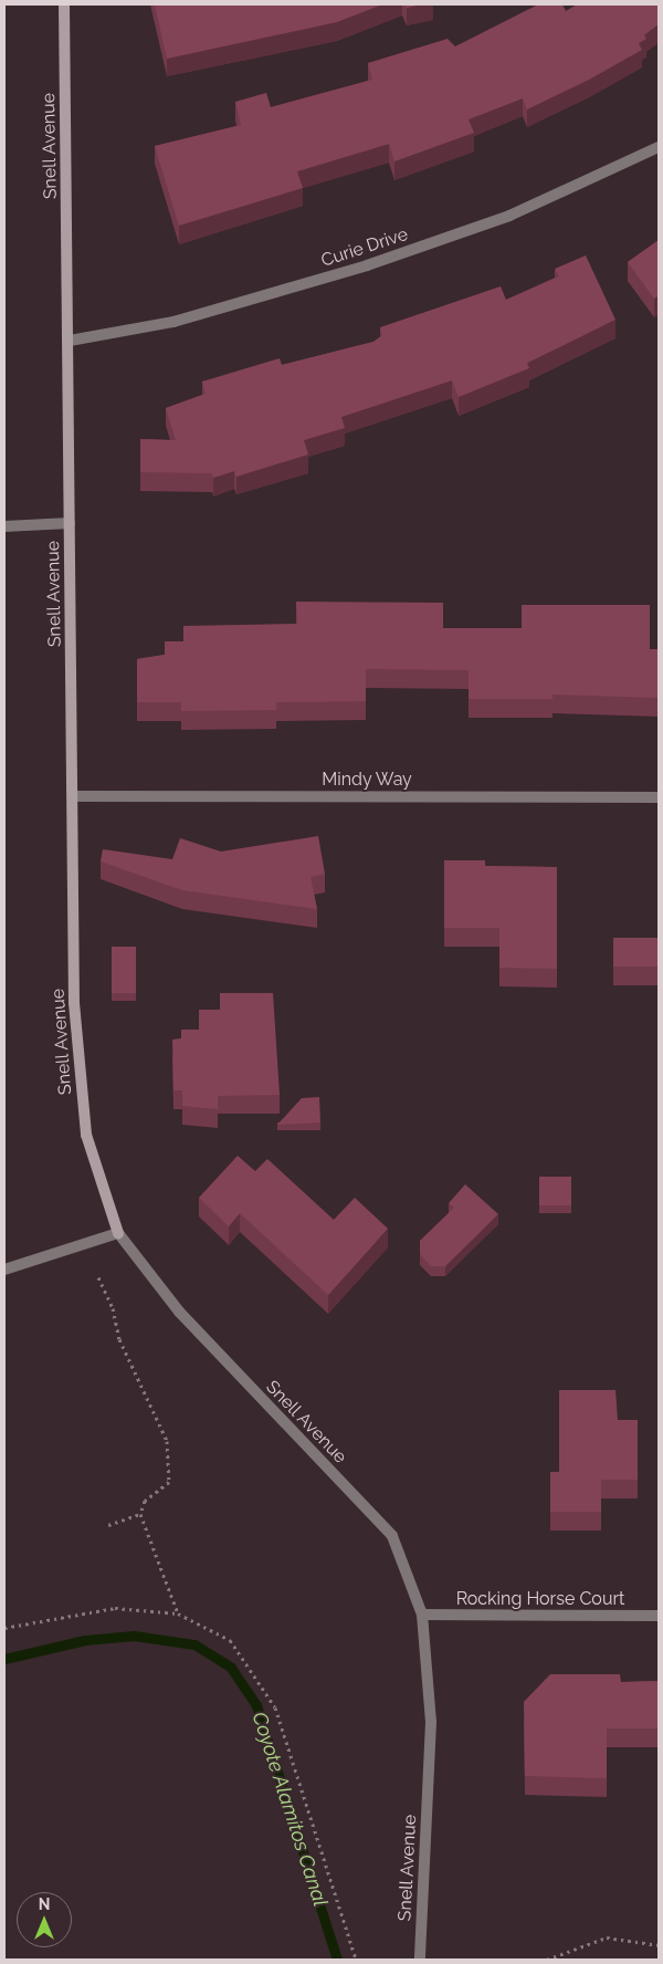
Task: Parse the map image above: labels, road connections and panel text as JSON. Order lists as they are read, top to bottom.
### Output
{
  "streets": {
    "street": [
      "Snell Avenue",
      "Curie Drive",
      "Mindy Way",
      "Rocking Horse Court"
    ]
  },
  "crossings": [
    ["Snell Avenue", "Curie Drive"],
    ["Snell Avenue", "Mindy Way"],
    ["Snell Avenue", "Rocking Horse Court"]
  ],
  "water": ["Coyote Alamitos Canal"],
  "north": "top"
}
